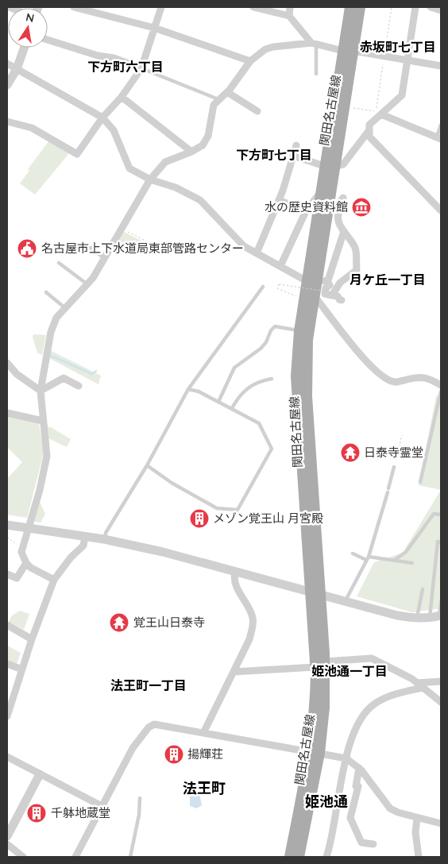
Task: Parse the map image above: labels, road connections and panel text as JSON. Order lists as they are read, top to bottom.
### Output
{
  "streets": {
    "main road": ["関田名古屋線"]
  },
  "districts": [
    "赤坂町七丁目",
    "下方町六丁目",
    "下方町七丁目",
    "月ケ丘一丁目",
    "姫池通一丁目",
    "法王町一丁目",
    "法王町",
    "姫池通"
  ],
  "places": {
    "museum": ["水の歴史資料館"],
    "public building": ["名古屋市上下水道局東部管路センター"],
    "temple": ["日泰寺霊堂", "覚王山日泰寺"],
    "building": ["メゾン覚王山 月宮殿", "揚輝荘", "千躰地蔵堂"]
  },
  "north": "top"
}
